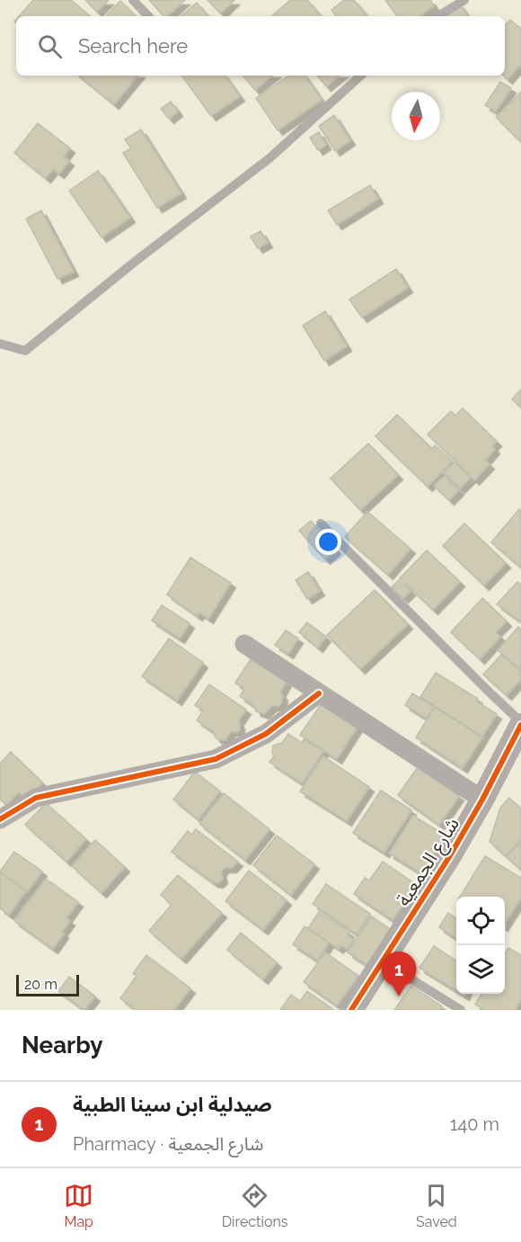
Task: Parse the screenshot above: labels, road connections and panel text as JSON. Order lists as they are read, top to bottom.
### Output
{
  "streets": {
    "street": ["شارع الجمعية"]
  },
  "scale_bar": "20 m",
  "north": "bottom",
  "page": {
    "search": "Search here",
    "pins": "1",
    "scale": "20 m",
    "heading": "Nearby",
    "list": [
      {
        "mark": "1",
        "name": "صيدلية ابن سينا الطبية",
        "note": "Pharmacy · شارع الجمعية",
        "value": "140 m"
      }
    ],
    "nav": ["Map", "Directions", "Saved"]
  }
}
